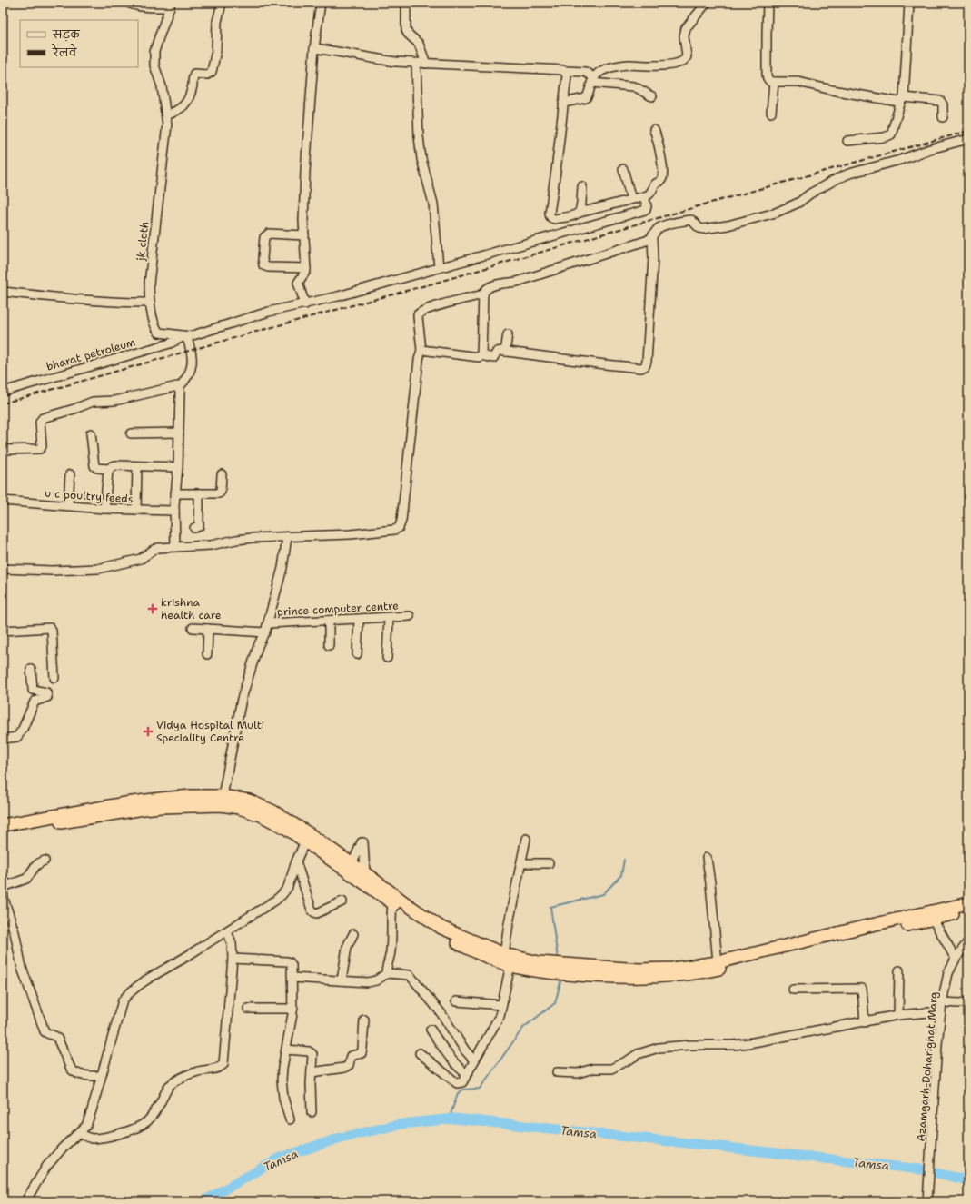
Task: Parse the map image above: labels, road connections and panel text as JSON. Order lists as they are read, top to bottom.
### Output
{
  "streets": {
    "street": [
      "jk cloth",
      "bharat petroleum",
      "u c poultry feeds",
      "prince computer centre",
      "Azamgarh-Doharighat Marg"
    ]
  },
  "crossings": [
    ["jk cloth", "bharat petroleum"]
  ],
  "water": ["Tamsa"],
  "places": {
    "health": ["krishna health care", "Vidya Hospital Multi Speciality Centre"]
  },
  "legend": ["सड़क", "रेलवे"]
}
